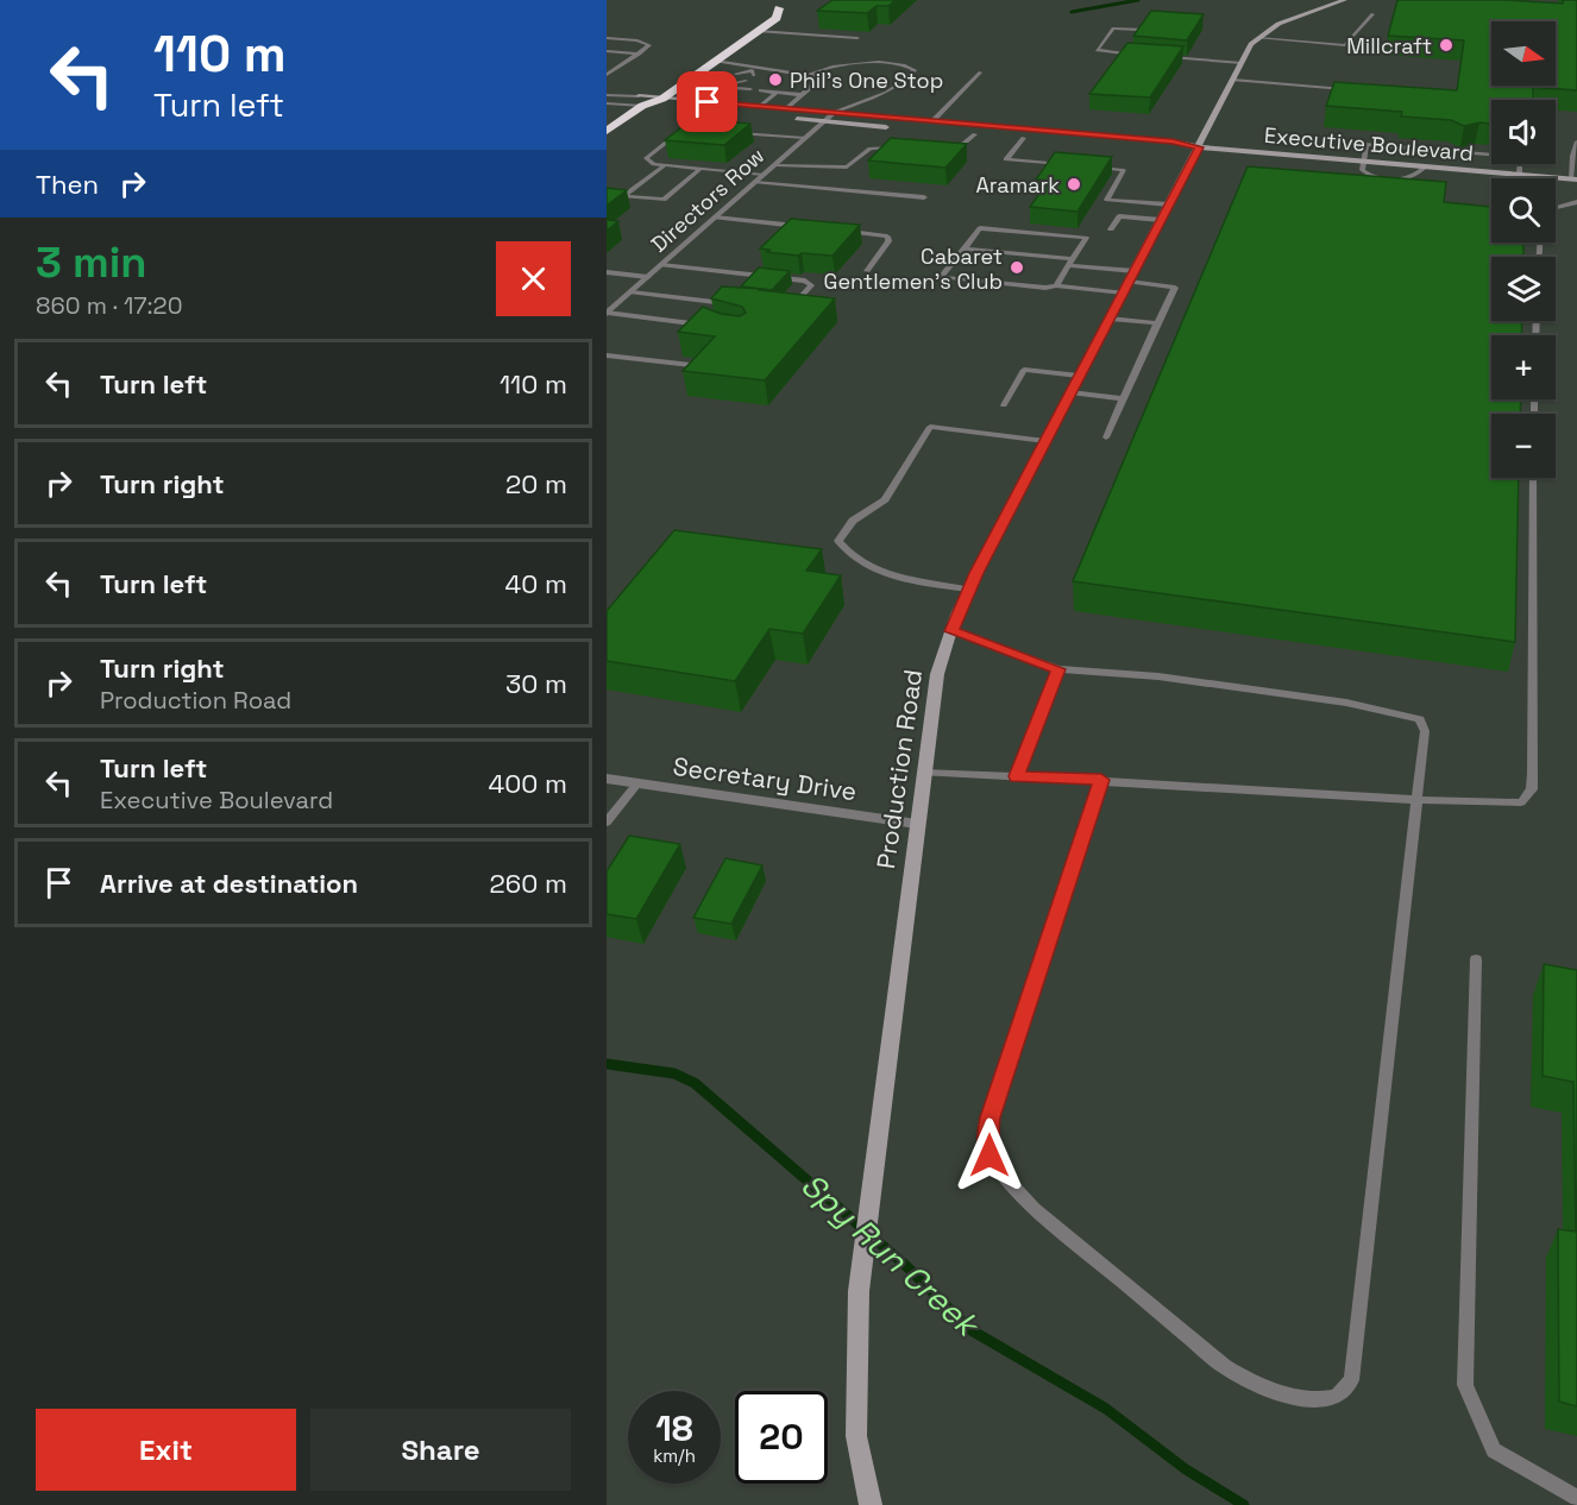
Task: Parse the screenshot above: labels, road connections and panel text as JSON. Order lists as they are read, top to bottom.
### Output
{
  "streets": {
    "street": [
      "Executive Boulevard",
      "Directors Row",
      "Production Road",
      "Secretary Drive"
    ]
  },
  "crossings": [
    ["Executive Boulevard", "Directors Row"],
    ["Executive Boulevard", "Production Road"],
    ["Production Road", "Secretary Drive"]
  ],
  "water": ["Spy Run Creek"],
  "places": [
    "Millcraft",
    "Phil's One Stop",
    "Aramark",
    "Cabaret Gentlemen's Club"
  ],
  "north": "right",
  "page": {
    "turn": ["110 m", "Turn left"],
    "map_buttons": ["+", "−"],
    "then": "Then",
    "heading": ["3 min", "860 m · 17:20"],
    "list": [
      {
        "name": "Turn left",
        "value": "110 m"
      },
      {
        "name": "Turn right",
        "value": "20 m"
      },
      {
        "name": "Turn left",
        "value": "40 m"
      },
      {
        "name": "Turn right",
        "note": "Production Road",
        "value": "30 m"
      },
      {
        "name": "Turn left",
        "note": "Executive Boulevard",
        "value": "400 m"
      },
      {
        "name": "Arrive at destination",
        "value": "260 m"
      }
    ],
    "speed": "18 km/h",
    "limit": "20",
    "buttons": ["Exit", "Share"]
  }
}
